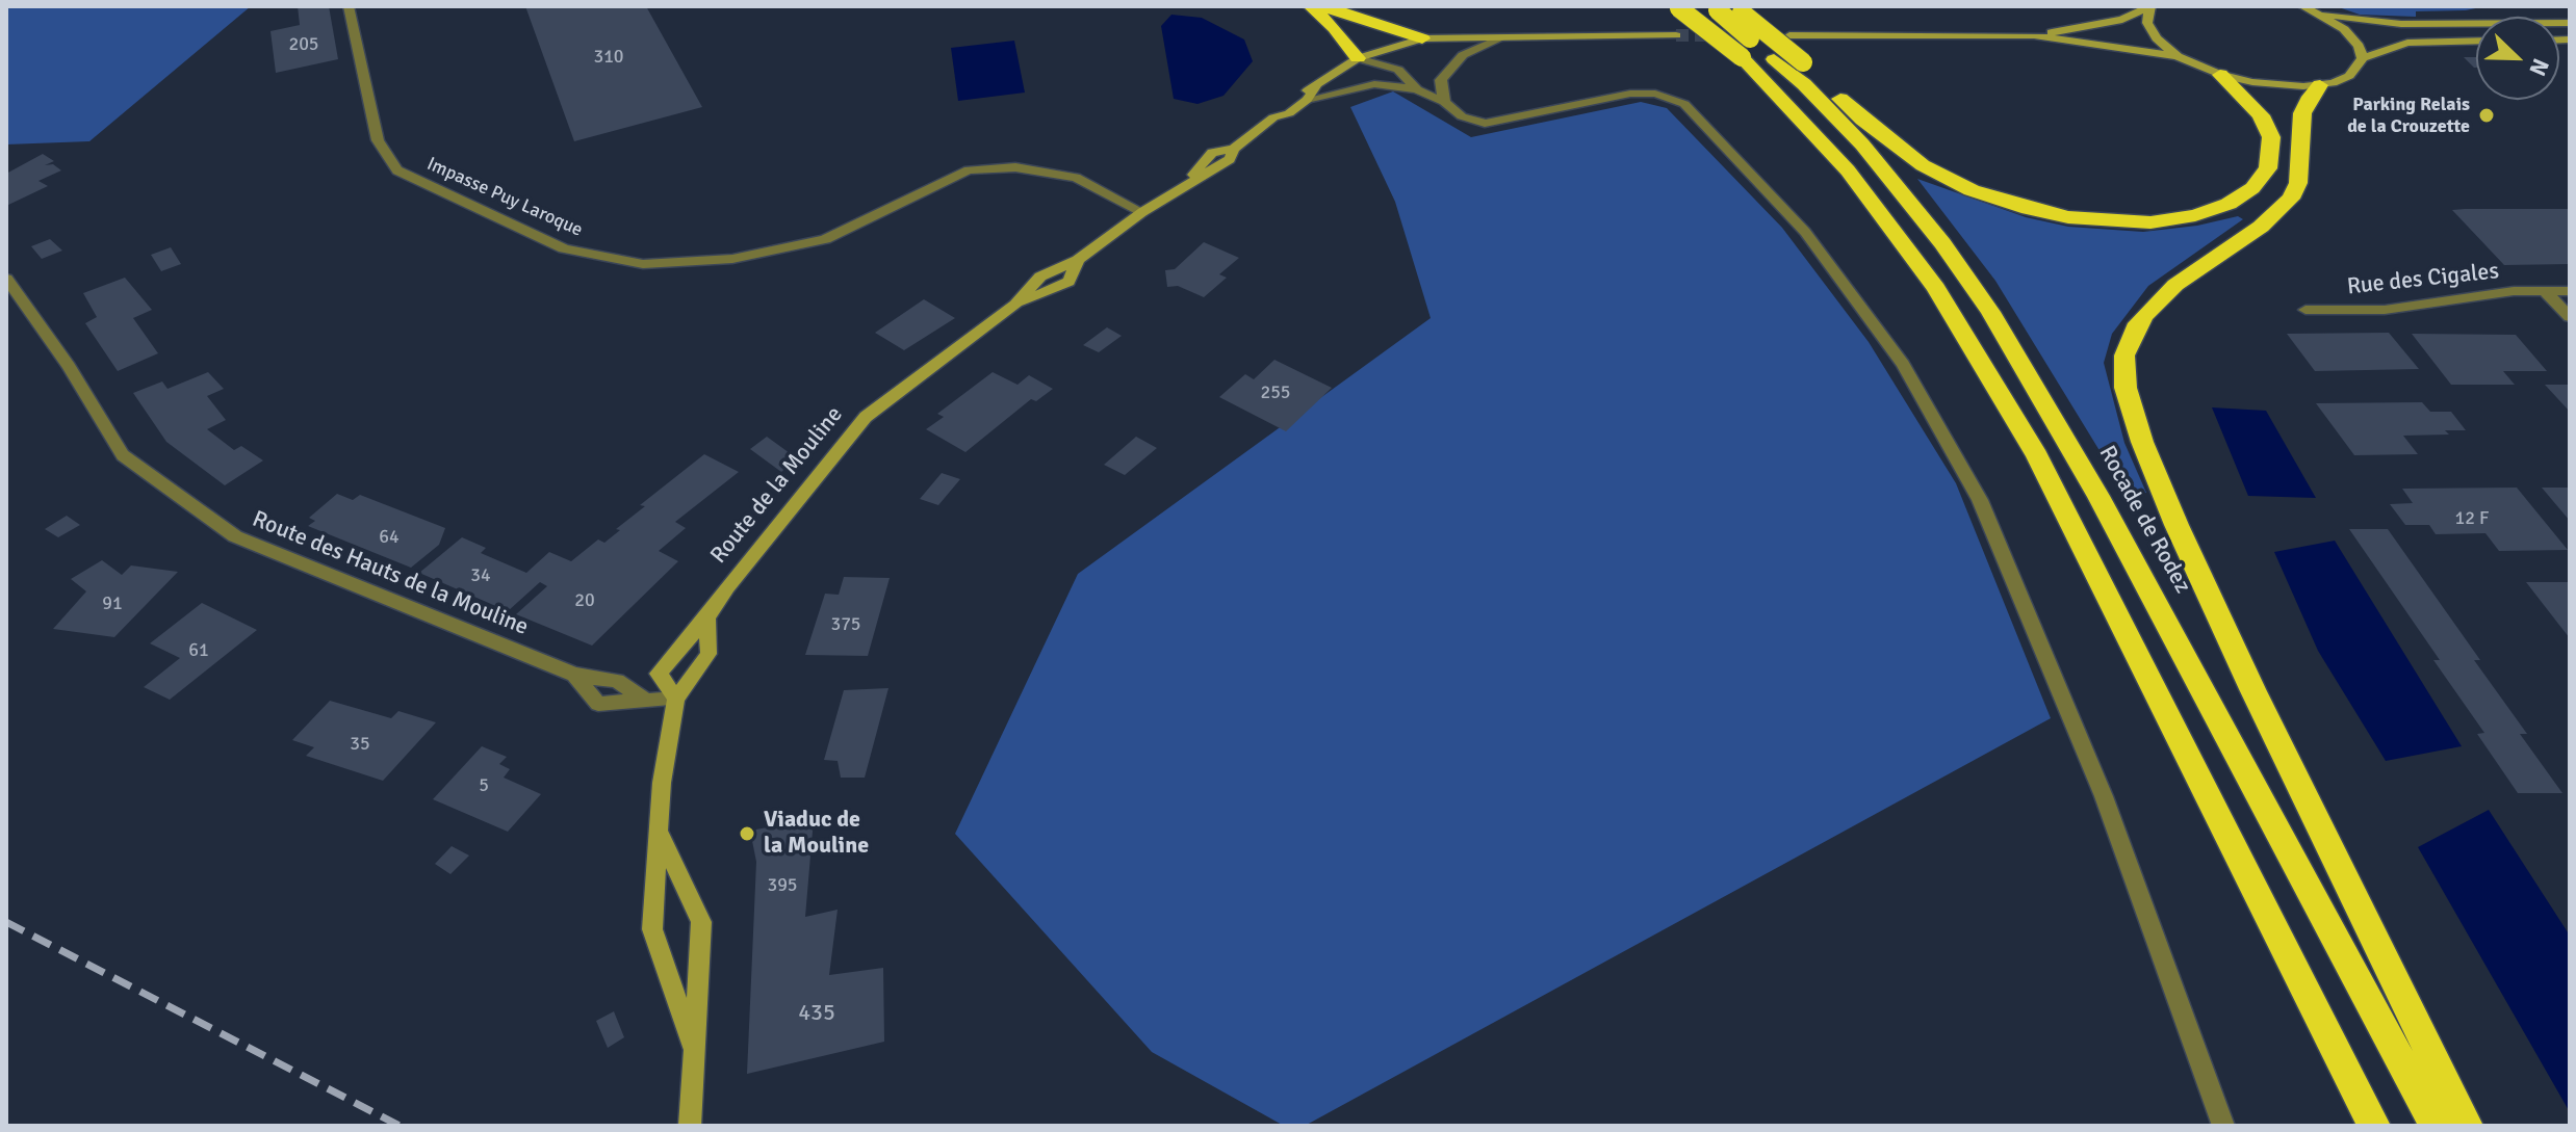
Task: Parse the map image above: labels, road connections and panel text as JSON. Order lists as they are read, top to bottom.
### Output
{
  "streets": {
    "highway": ["Rocade de Rodez"],
    "main road": ["Route de la Mouline"],
    "street": ["Impasse Puy Laroque", "Rue des Cigales", "Route des Hauts de la Mouline"]
  },
  "crossings": [
    ["Impasse Puy Laroque", "Route de la Mouline"],
    ["Route de la Mouline", "Route des Hauts de la Mouline"]
  ],
  "places": ["Parking Relais de la Crouzette", "Viaduc de la Mouline"],
  "house_numbers": [
    "205",
    "310",
    "255",
    "12 F",
    "64",
    "34",
    "20",
    "91",
    "375",
    "61",
    "35",
    "5",
    "395",
    "435"
  ],
  "north": "bottom right"
}
